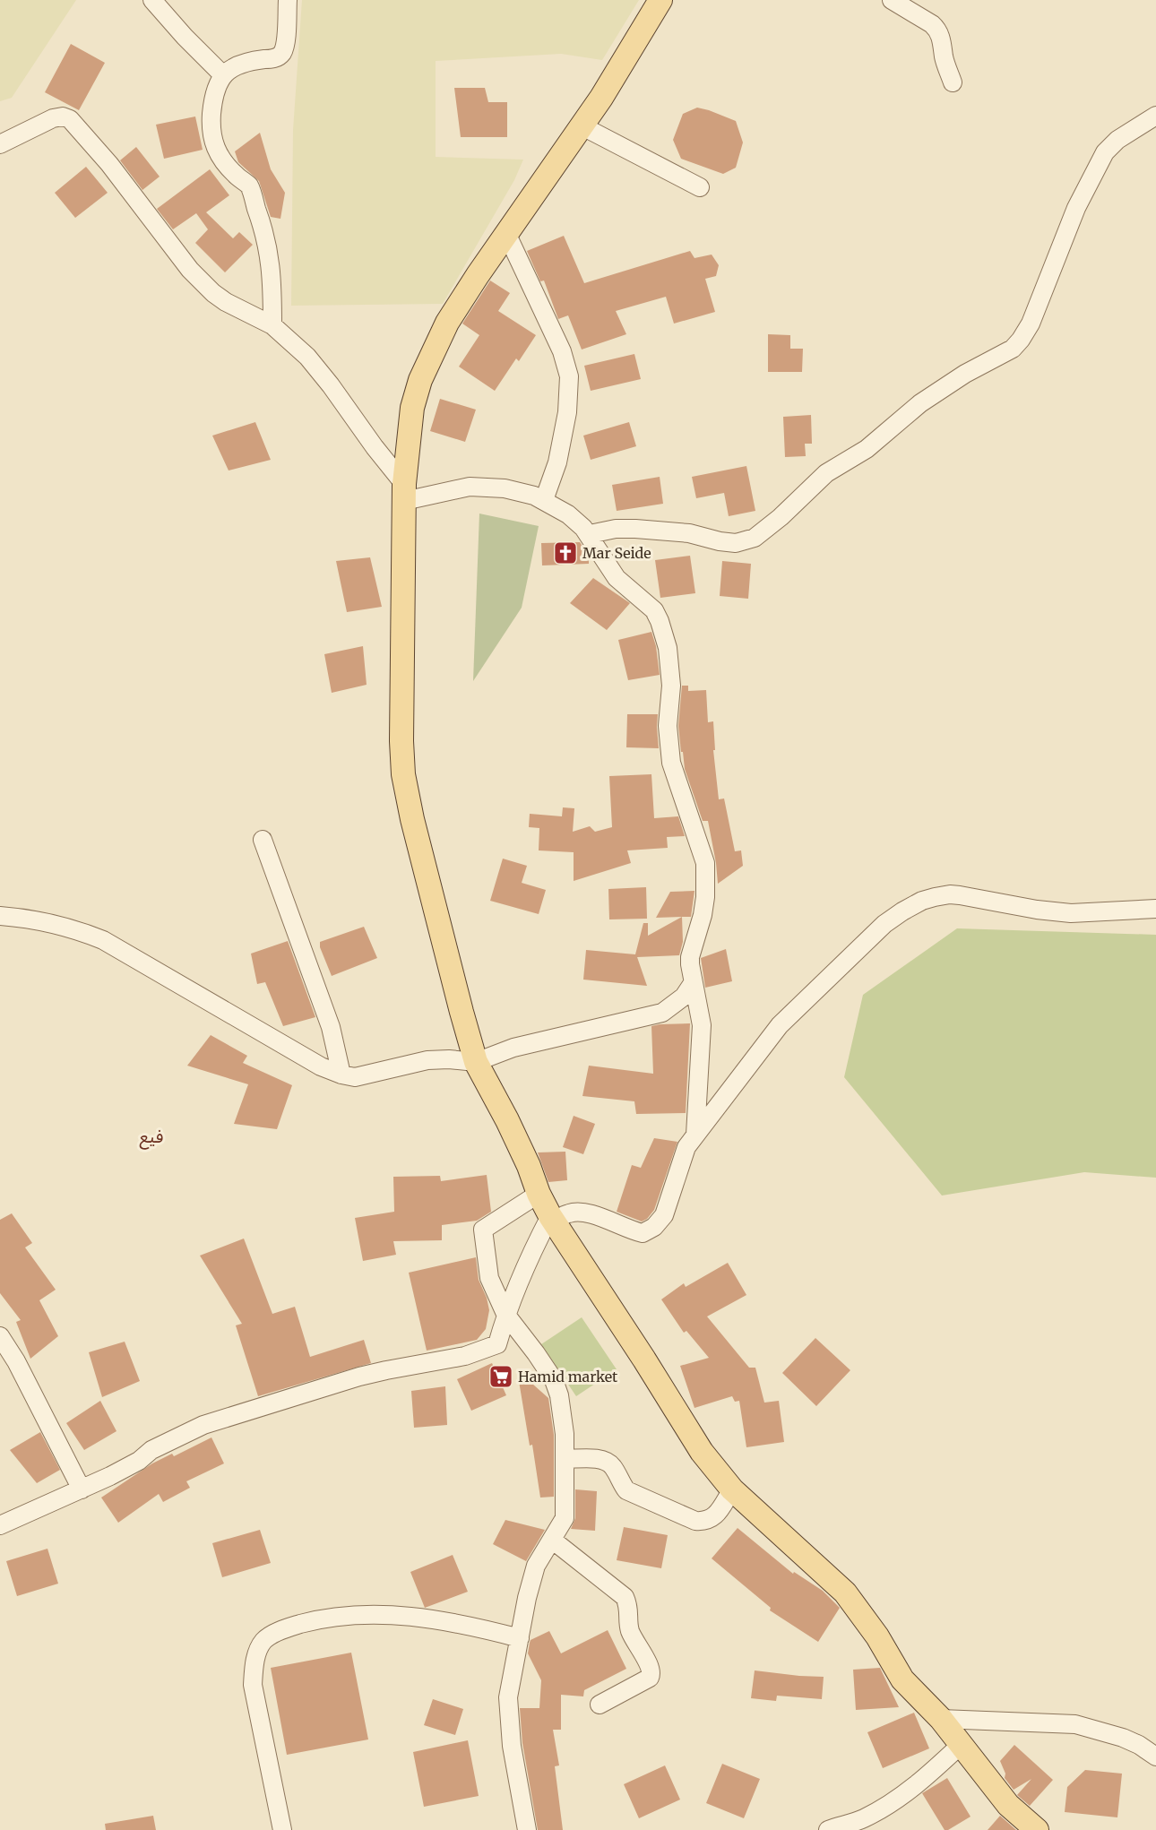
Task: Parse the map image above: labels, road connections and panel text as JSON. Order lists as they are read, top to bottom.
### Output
{
  "districts": ["فيع"],
  "places": {
    "church": ["Mar Seide"],
    "supermarket": ["Hamid market"]
  }
}
